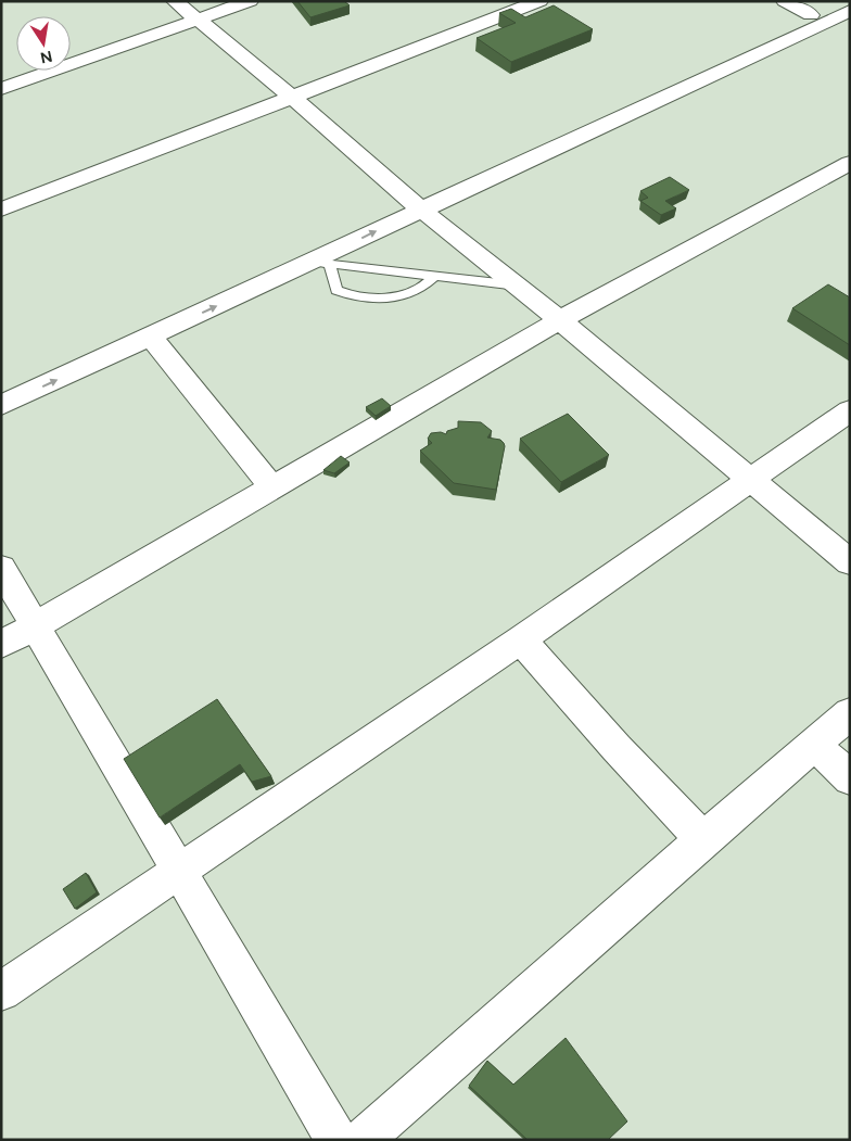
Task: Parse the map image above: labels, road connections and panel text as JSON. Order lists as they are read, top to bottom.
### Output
{
  "north": "bottom"
}
